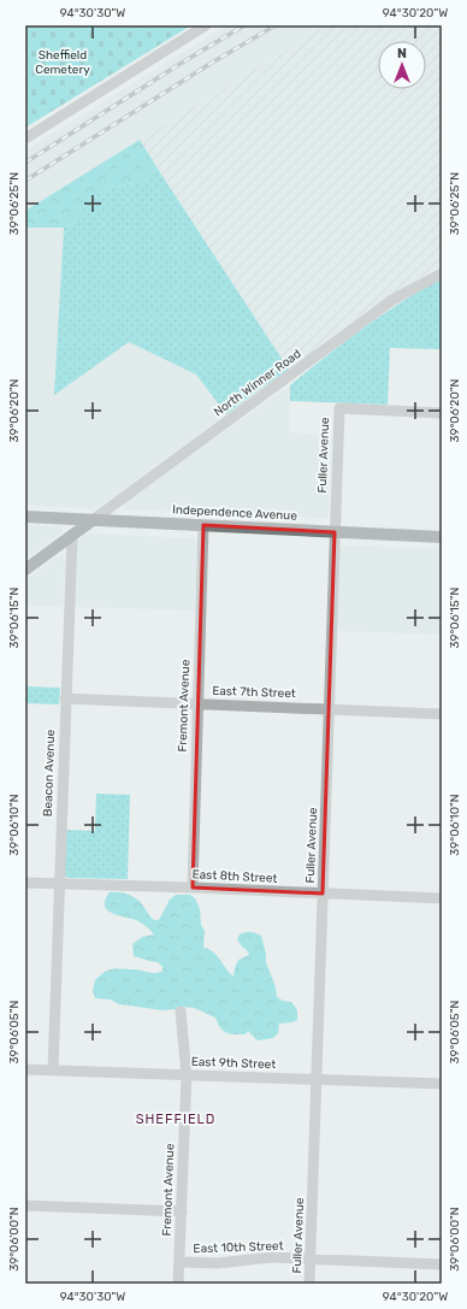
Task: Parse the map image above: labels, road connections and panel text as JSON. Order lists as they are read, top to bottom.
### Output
{
  "streets": {
    "main road": ["Independence Avenue"],
    "street": [
      "North Winner Road",
      "Fuller Avenue",
      "East 7th Street",
      "Fremont Avenue",
      "Beacon Avenue",
      "East 8th Street",
      "East 9th Street",
      "East 10th Street"
    ]
  },
  "crossings": [
    ["North Winner Road", "Independence Avenue"],
    ["Fuller Avenue", "Independence Avenue"],
    ["Fuller Avenue", "East 7th Street"],
    ["Fuller Avenue", "East 8th Street"],
    ["Fuller Avenue", "East 9th Street"],
    ["Fuller Avenue", "East 10th Street"],
    ["Independence Avenue", "Fremont Avenue"],
    ["East 7th Street", "Fremont Avenue"],
    ["East 7th Street", "Beacon Avenue"],
    ["Fremont Avenue", "East 8th Street"],
    ["Fremont Avenue", "East 9th Street"],
    ["Fremont Avenue", "East 10th Street"],
    ["Beacon Avenue", "East 8th Street"],
    ["Beacon Avenue", "East 9th Street"]
  ],
  "districts": ["SHEFFIELD"],
  "parks": ["Sheffield Cemetery"],
  "north": "top",
  "coordinates": [
    "94°30'30\"W",
    "94°30'20\"W",
    "39°06'25\"N",
    "39°06'20\"N",
    "39°06'15\"N",
    "39°06'10\"N",
    "39°06'05\"N",
    "39°06'00\"N"
  ]
}
